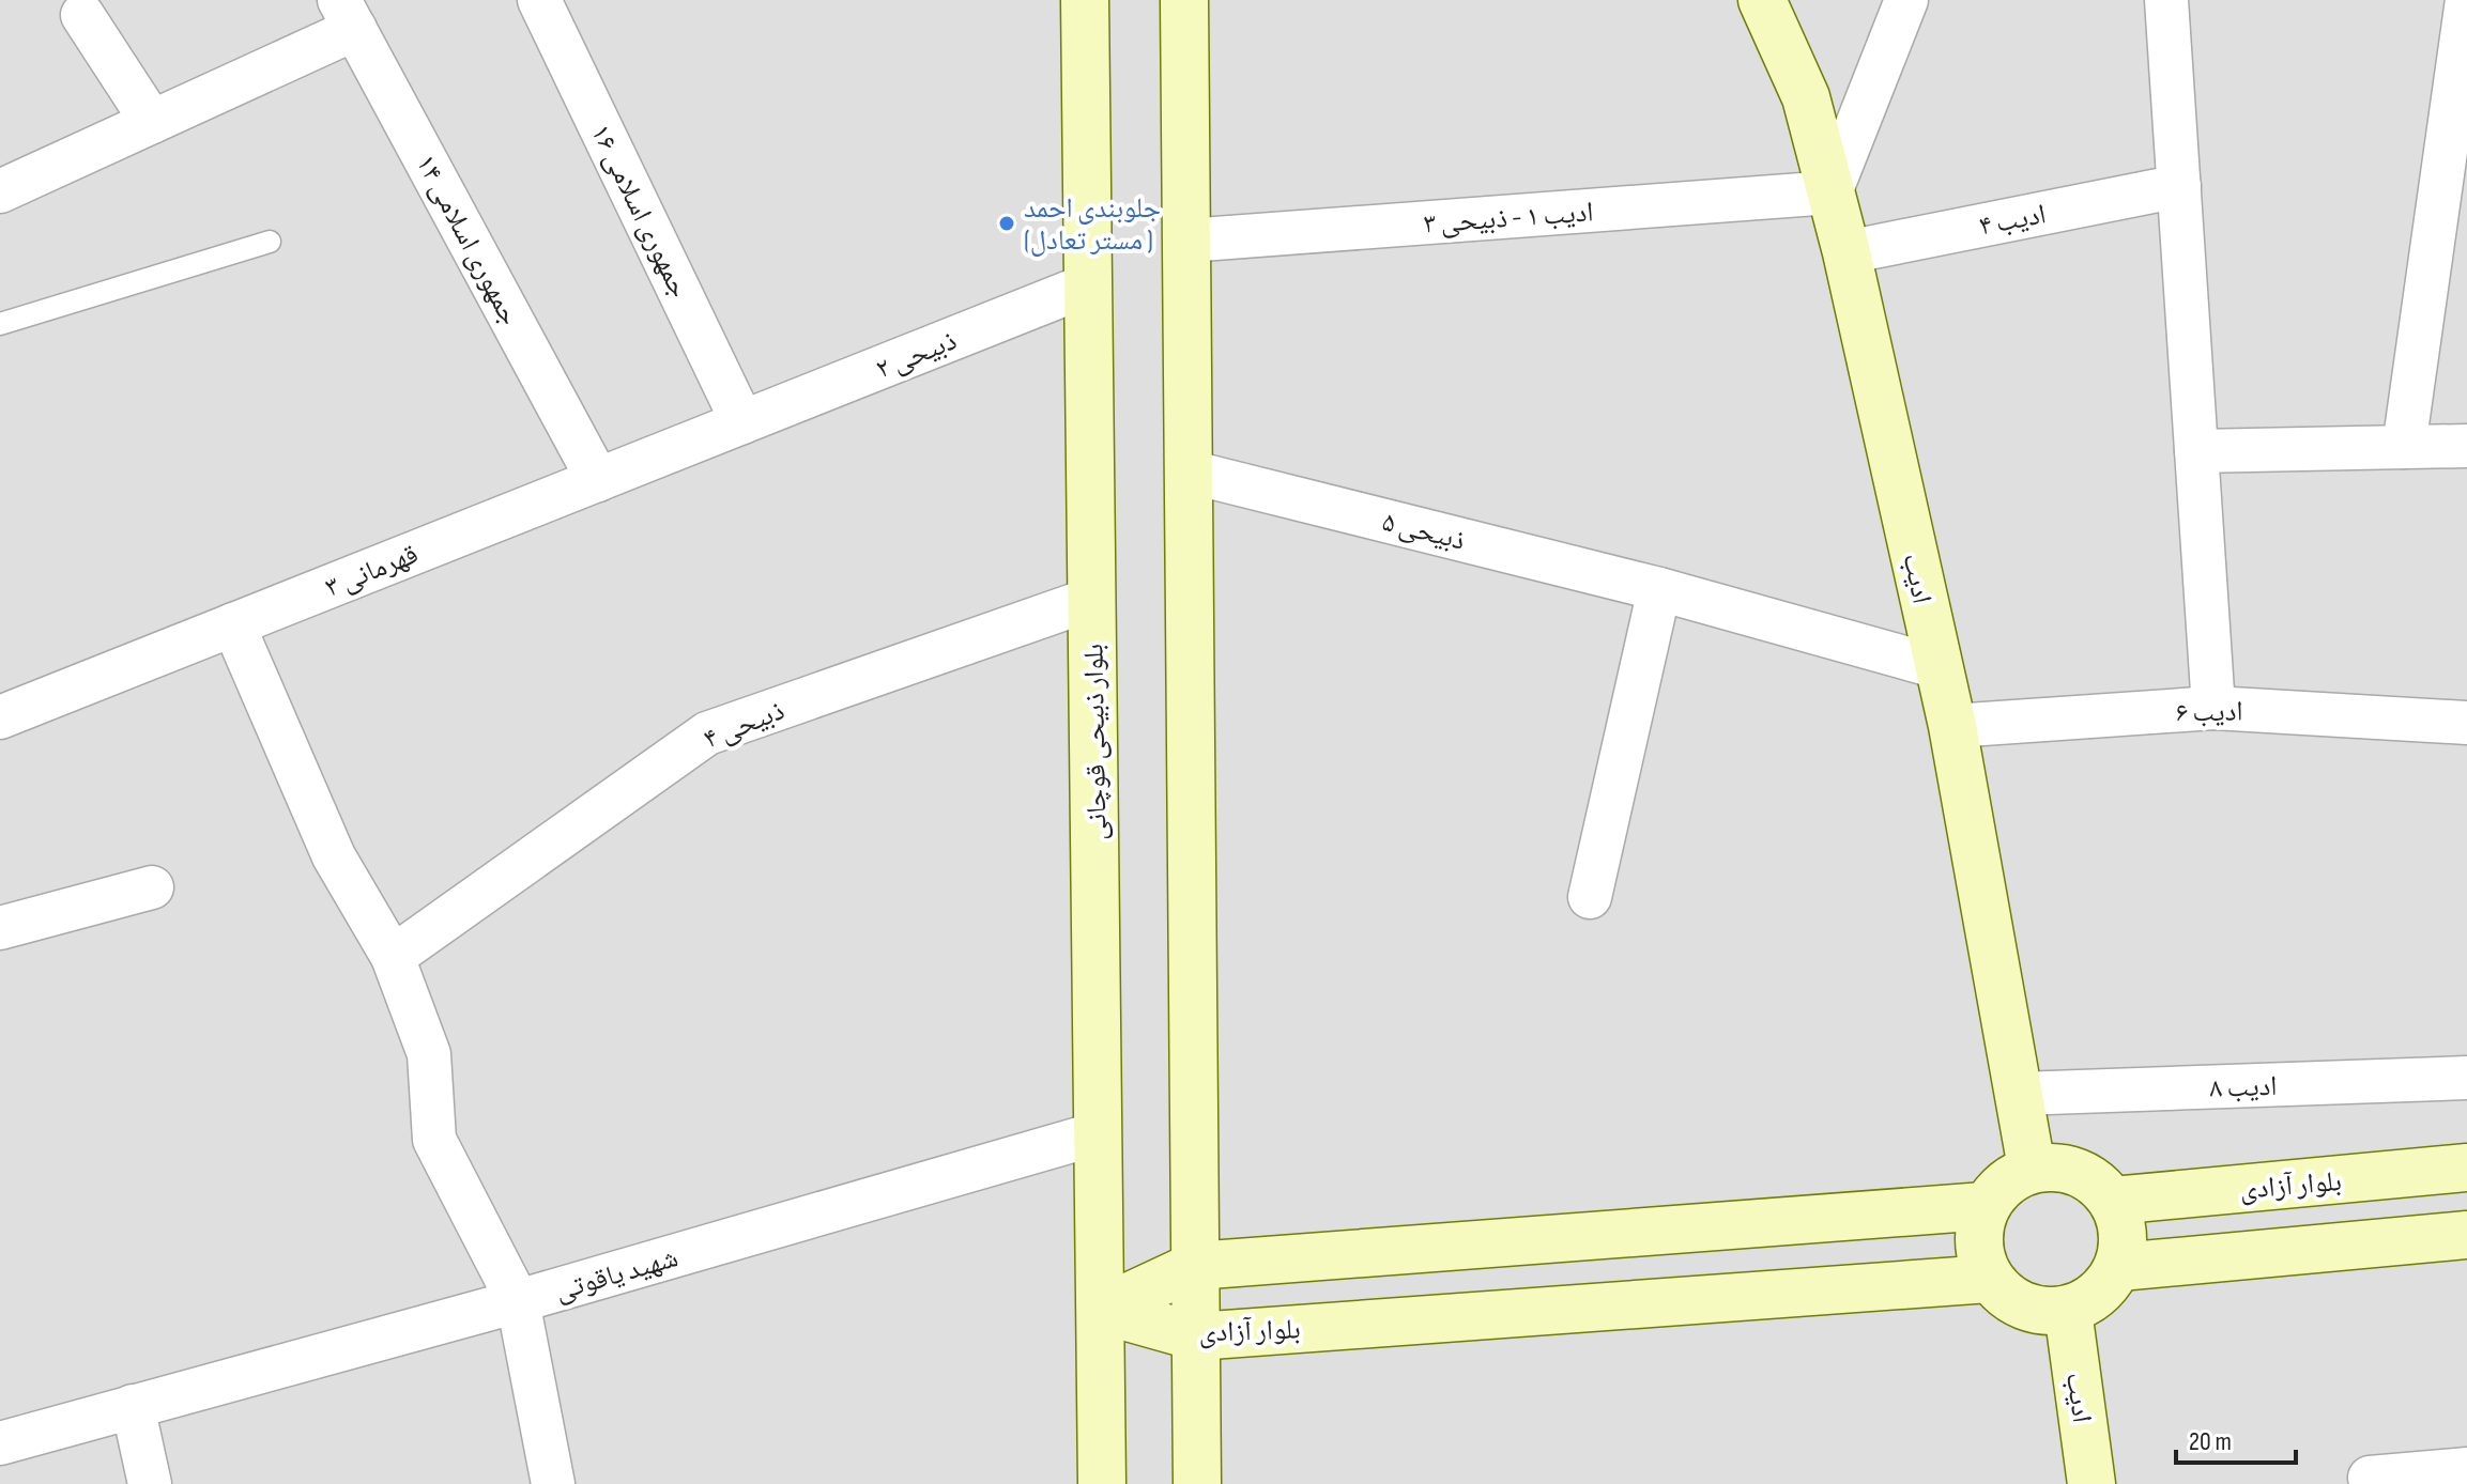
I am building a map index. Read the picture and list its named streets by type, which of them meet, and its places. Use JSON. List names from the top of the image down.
{
  "streets": {
    "street": [
      "جمهوری اسلامی ۱۶",
      "ادیب ۱ - ذبیحی ۳",
      "ادیب ۴",
      "جمهوری اسلامی ۱۴",
      "ذبیحی ۲",
      "ذبیحی ۵",
      "قهرمانی ۳",
      "ادیب",
      "ادیب ۶",
      "ذبیحی ۴",
      "بلوار ذبیحی قوچانی",
      "ادیب ۸",
      "بلوار آزادی",
      "شهید یاقوتی"
    ]
  },
  "crossings": [
    ["جمهوری اسلامی ۱۶", "ذبیحی ۲"],
    ["جمهوری اسلامی ۱۶", "قهرمانی ۳"],
    ["ادیب ۱ - ذبیحی ۳", "ادیب"],
    ["ادیب ۴", "ادیب"],
    ["جمهوری اسلامی ۱۴", "قهرمانی ۳"],
    ["ذبیحی ۲", "قهرمانی ۳"],
    ["ذبیحی ۲", "بلوار ذبیحی قوچانی"],
    ["ذبیحی ۵", "ادیب"],
    ["ادیب", "ادیب ۶"],
    ["ادیب", "ادیب ۸"],
    ["ادیب", "بلوار آزادی"],
    ["ذبیحی ۴", "بلوار ذبیحی قوچانی"],
    ["بلوار ذبیحی قوچانی", "بلوار آزادی"],
    ["بلوار ذبیحی قوچانی", "شهید یاقوتی"]
  ],
  "places": ["جلوبندی احمد (مستر تعادل )"],
  "scale_bar": "20 m"
}
